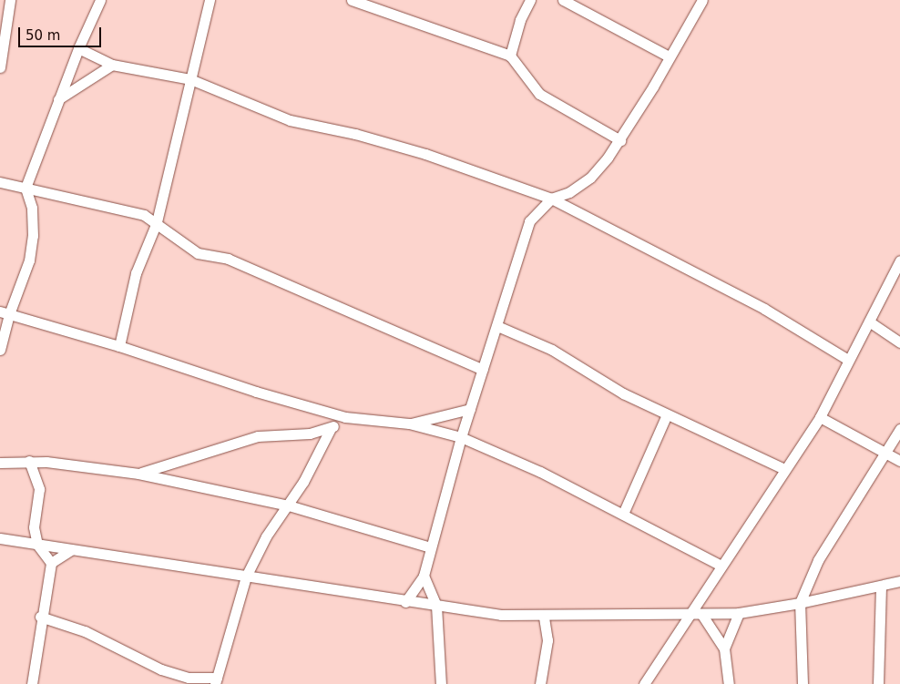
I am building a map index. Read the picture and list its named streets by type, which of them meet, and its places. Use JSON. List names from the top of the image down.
{
  "scale_bar": "50 m"
}
